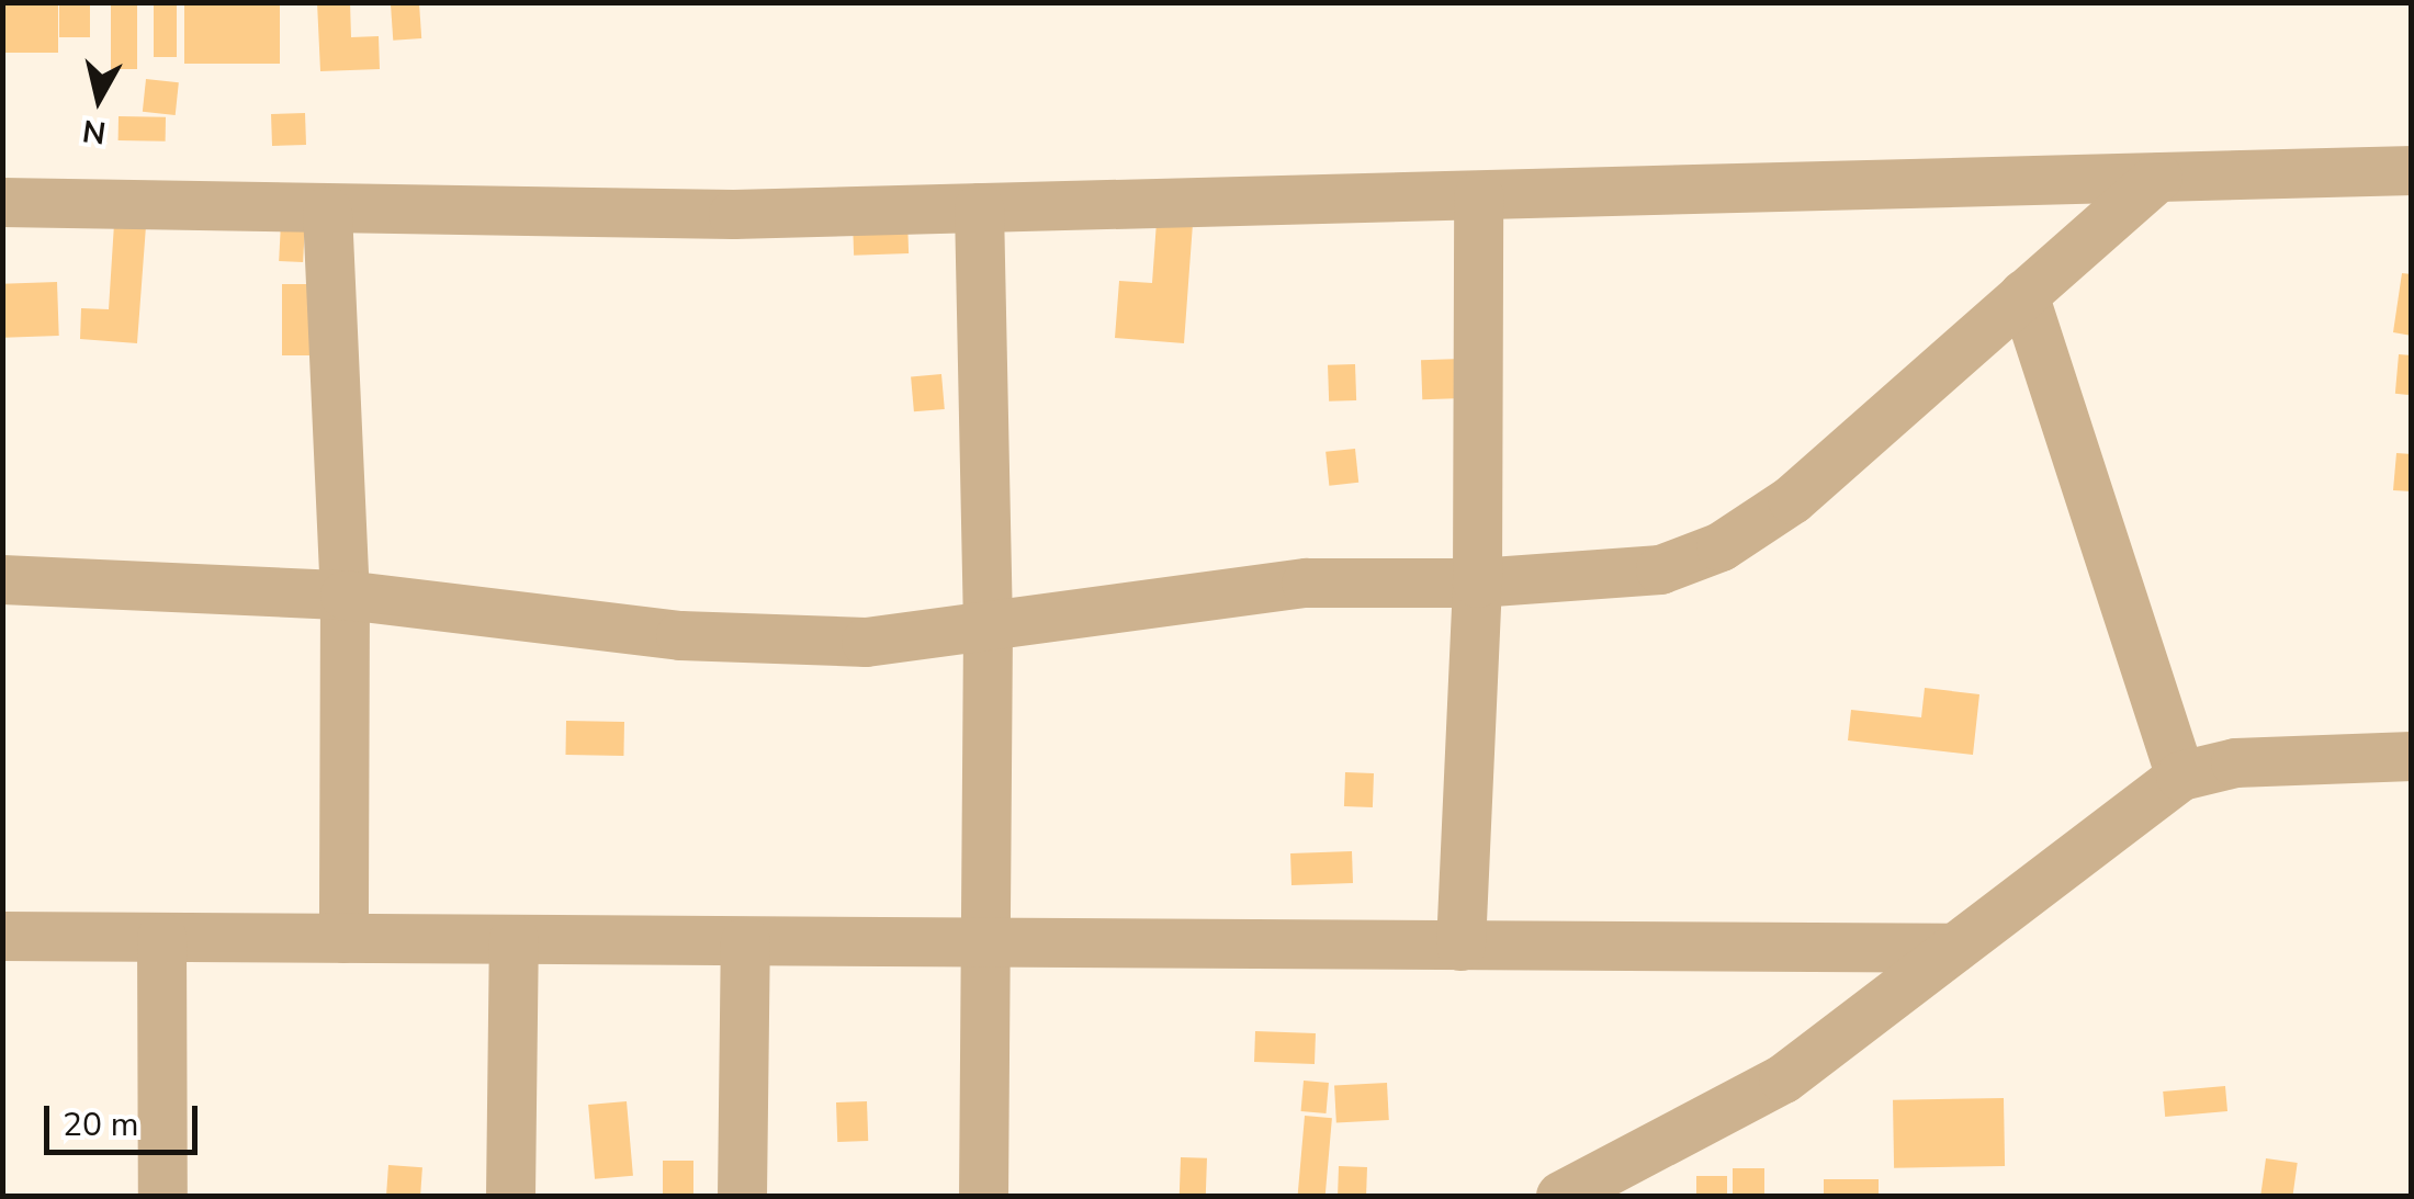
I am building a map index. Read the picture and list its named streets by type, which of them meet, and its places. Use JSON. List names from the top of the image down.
{
  "scale_bar": "20 m",
  "north": "bottom"
}
